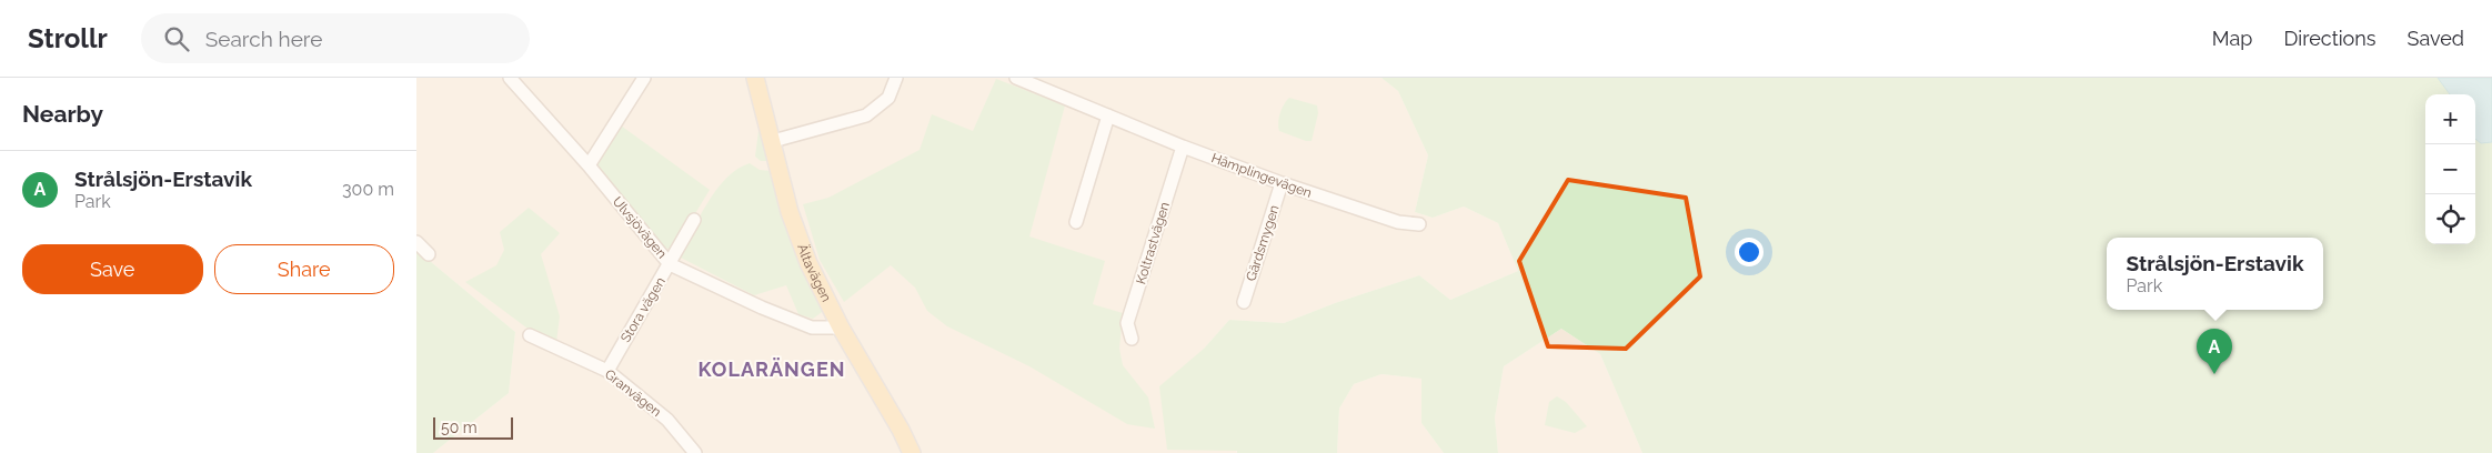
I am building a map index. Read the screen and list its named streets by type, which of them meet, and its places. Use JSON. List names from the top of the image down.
{
  "streets": {
    "main road": ["Ältavägen"],
    "street": [
      "Hämplingevägen",
      "Ulvsjövägen",
      "Koltrastvägen",
      "Gärdsmygen",
      "Stora vägen",
      "Granvägen"
    ]
  },
  "crossings": [
    ["Hämplingevägen", "Koltrastvägen"],
    ["Hämplingevägen", "Gärdsmygen"],
    ["Ulvsjövägen", "Ältavägen"],
    ["Ulvsjövägen", "Stora vägen"],
    ["Stora vägen", "Granvägen"]
  ],
  "districts": ["KOLARÄNGEN"],
  "scale_bar": "50 m",
  "page": {
    "header": "Strollr",
    "search": "Search here",
    "nav": ["Map", "Directions", "Saved"],
    "heading": "Nearby",
    "map_buttons": ["+", "−"],
    "list": [
      {
        "mark": "A",
        "name": "Strålsjön-Erstavik",
        "note": "Park",
        "value": "300 m"
      }
    ],
    "buttons": ["Save", "Share"],
    "popup": ["Strålsjön-Erstavik", "Park"],
    "pins": "A",
    "scale": "50 m"
  }
}
